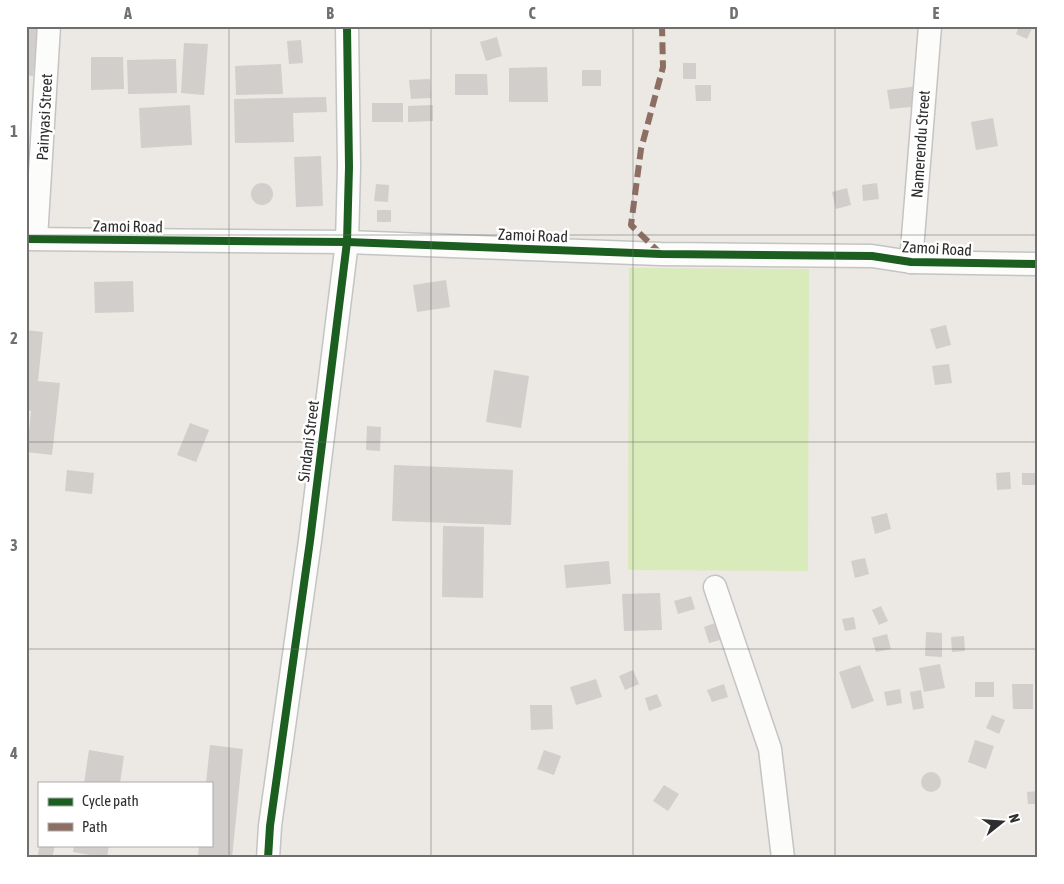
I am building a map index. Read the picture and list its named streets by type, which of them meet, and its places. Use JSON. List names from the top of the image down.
{
  "streets": {
    "street": [
      "Painyasi Street",
      "Namerendu Street",
      "Zamoi Road",
      "Sindani Street"
    ]
  },
  "crossings": [
    ["Painyasi Street", "Zamoi Road"],
    ["Namerendu Street", "Zamoi Road"],
    ["Zamoi Road", "Sindani Street"]
  ],
  "legend": ["Cycle path", "Path"],
  "north": "right",
  "grid": {
    "columns": [
      "A",
      "B",
      "C",
      "D",
      "E"
    ],
    "rows": [
      "1",
      "2",
      "3",
      "4"
    ]
  }
}
